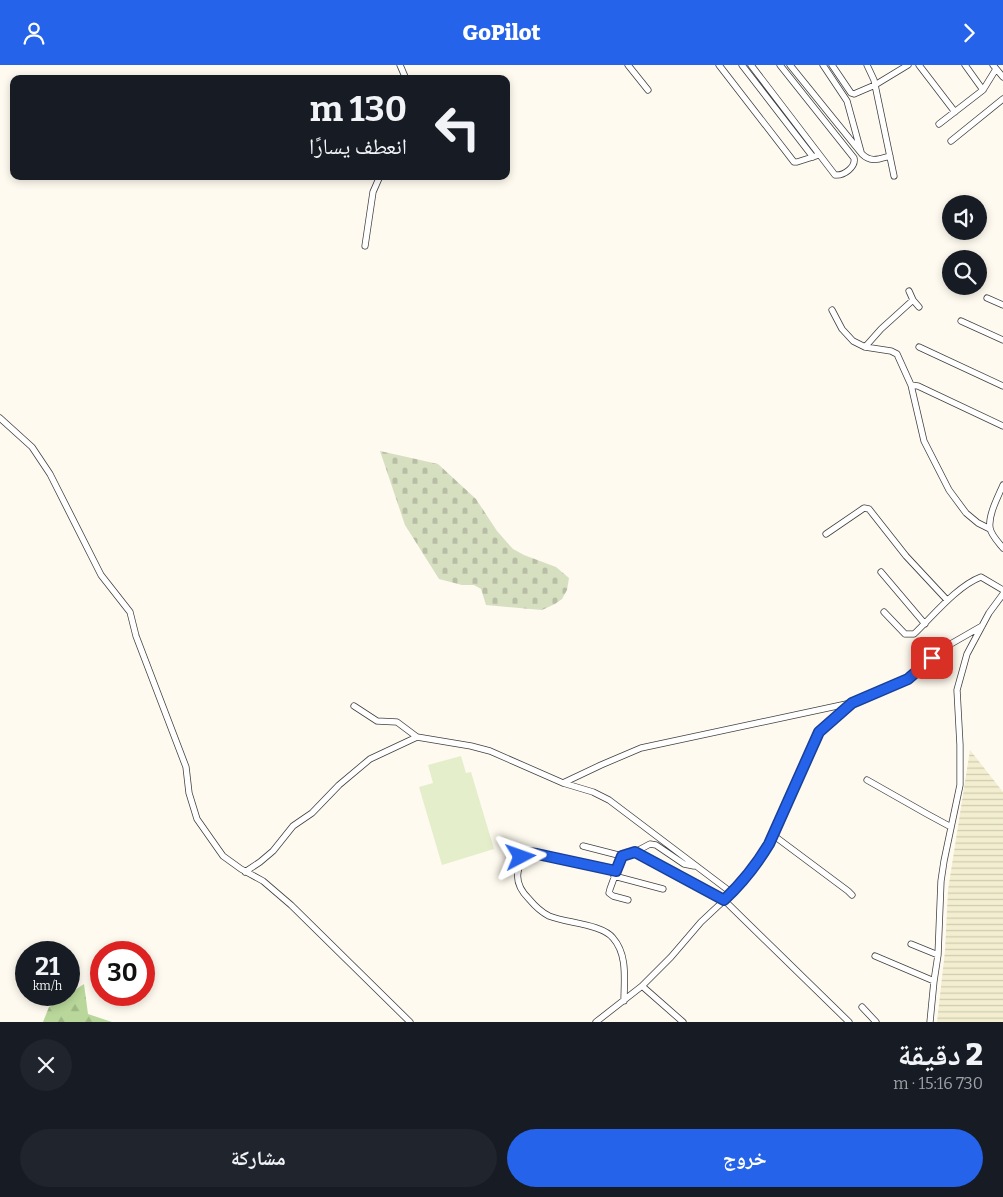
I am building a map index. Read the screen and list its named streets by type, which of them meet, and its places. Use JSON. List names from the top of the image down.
{
  "page": {
    "header": "GoPilot",
    "turn": ["130 m", "انعطف يسارًا"],
    "speed": "21 km/h",
    "limit": "30",
    "heading": ["2 دقيقة", "730 m · 15:16"],
    "buttons": ["خروج", "مشاركة"]
  }
}
